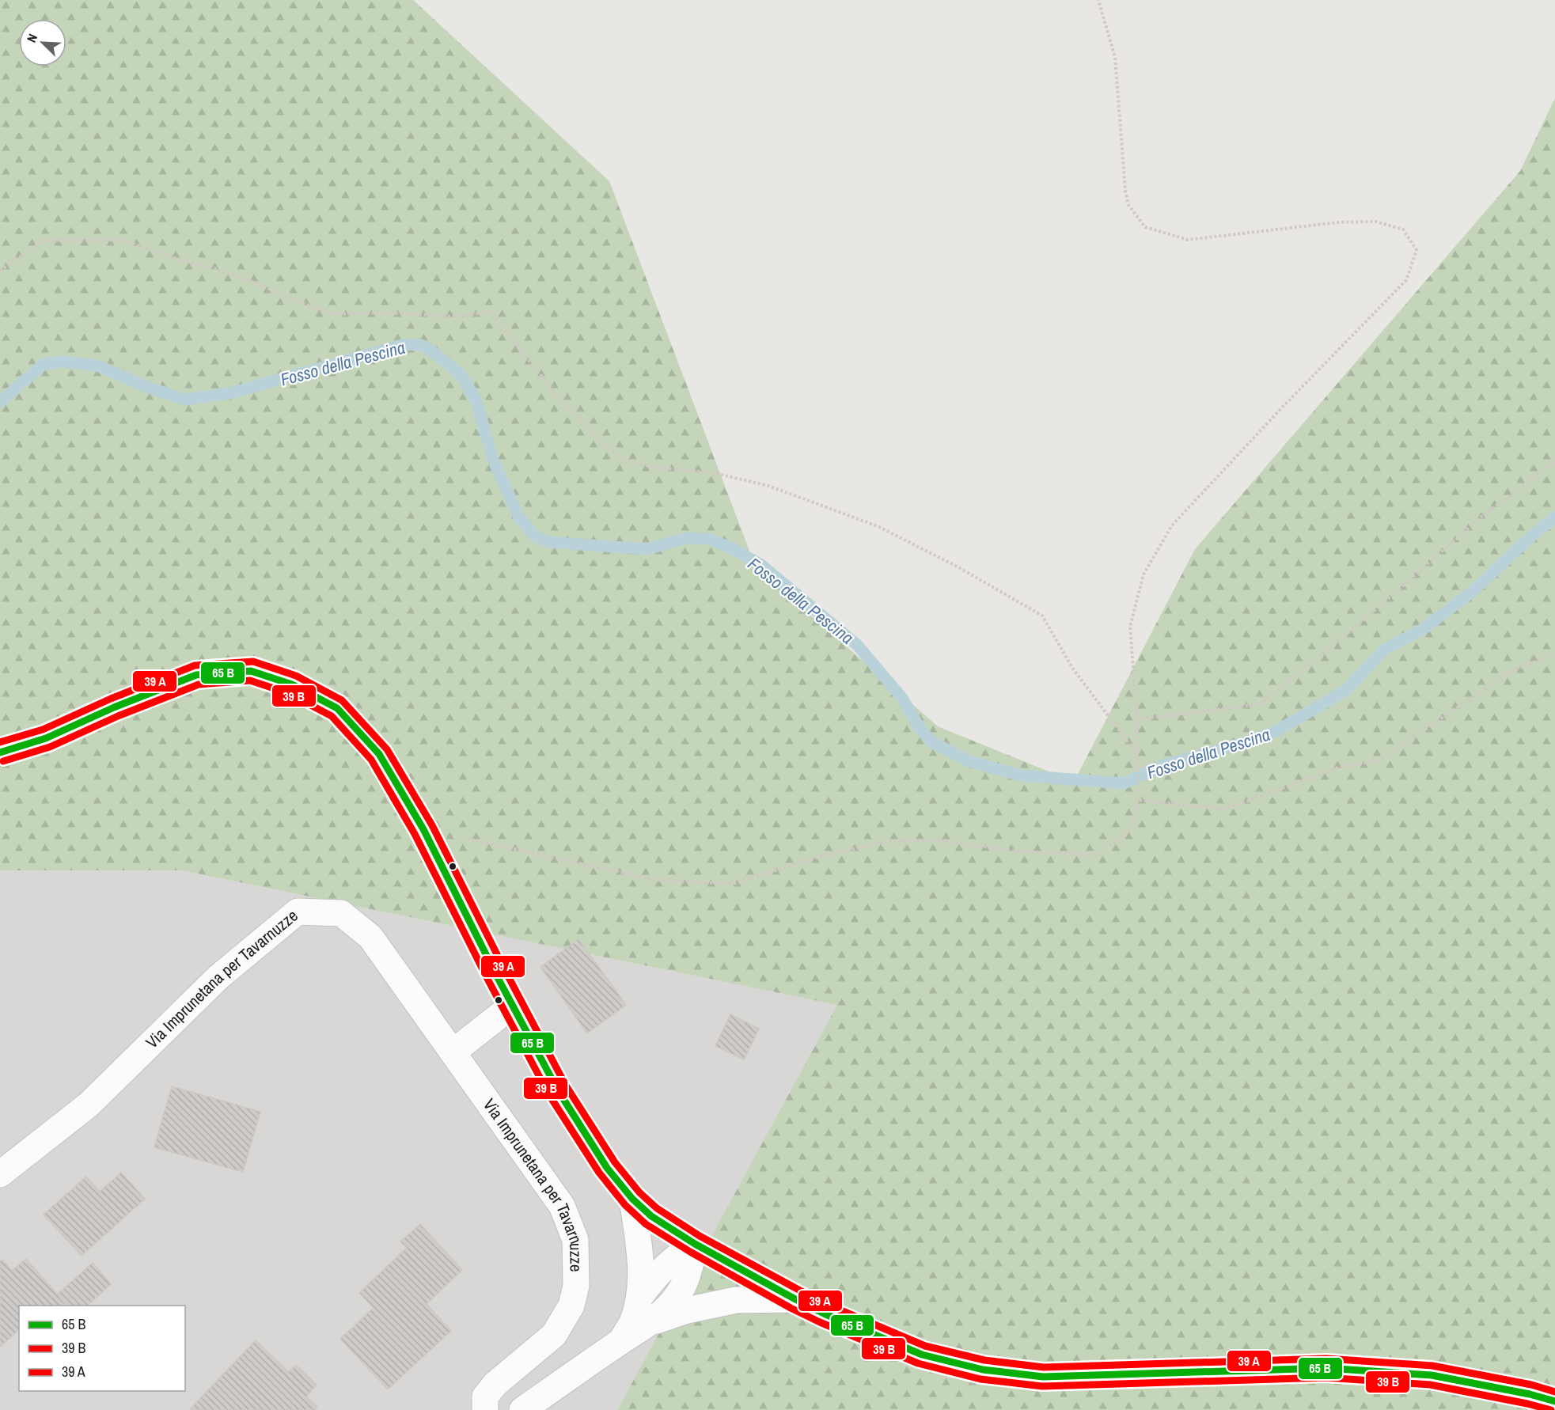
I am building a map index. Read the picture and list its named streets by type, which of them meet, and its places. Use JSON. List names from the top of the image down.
{
  "streets": {
    "street": ["Via Imprunetana per Tavarnuzze"]
  },
  "water": ["Fosso della Pescina"],
  "legend": ["65 B", "39 B", "39 A"],
  "north": "top left"
}
